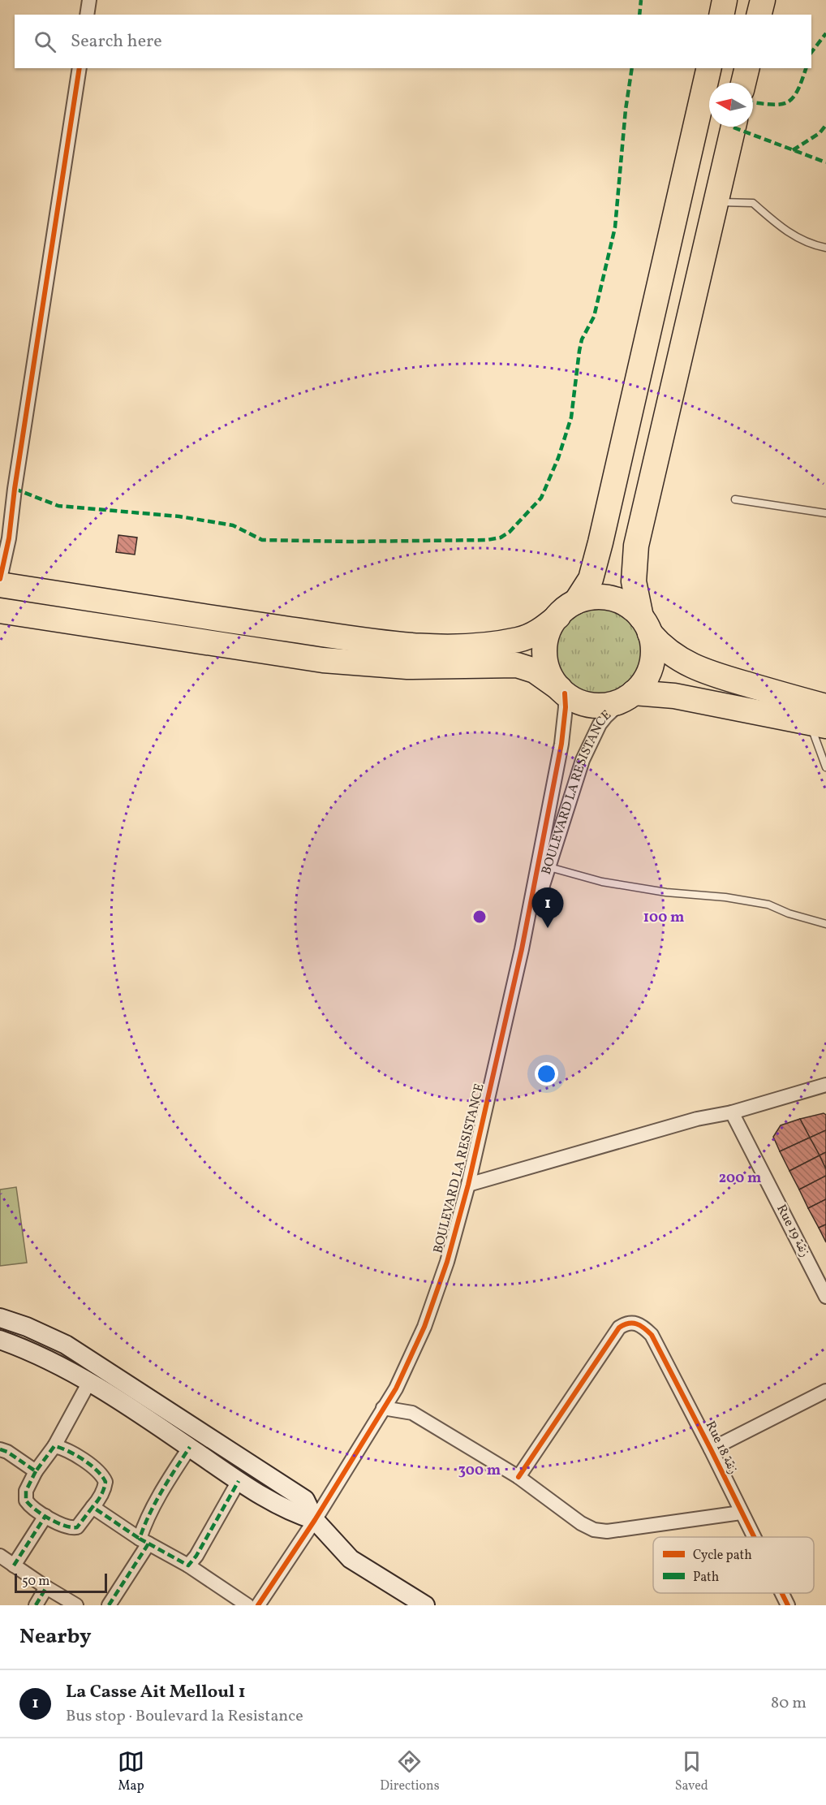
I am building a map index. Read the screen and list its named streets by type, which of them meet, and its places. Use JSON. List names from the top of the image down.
{
  "streets": {
    "street": ["BOULEVARD LA RESISTANCE", "Rue 19 زنقة", "Rue 18 زنقة"]
  },
  "legend": ["Cycle path", "Path"],
  "scale_bar": "50 m",
  "north": "left",
  "page": {
    "search": "Search here",
    "pins": "1",
    "scale": "50 m",
    "heading": "Nearby",
    "list": [
      {
        "mark": "1",
        "name": "La Casse Ait Melloul 1",
        "note": "Bus stop · Boulevard la Resistance",
        "value": "80 m"
      }
    ],
    "nav": ["Map", "Directions", "Saved"]
  },
  "rings": ["100 m", "200 m", "300 m"]
}
